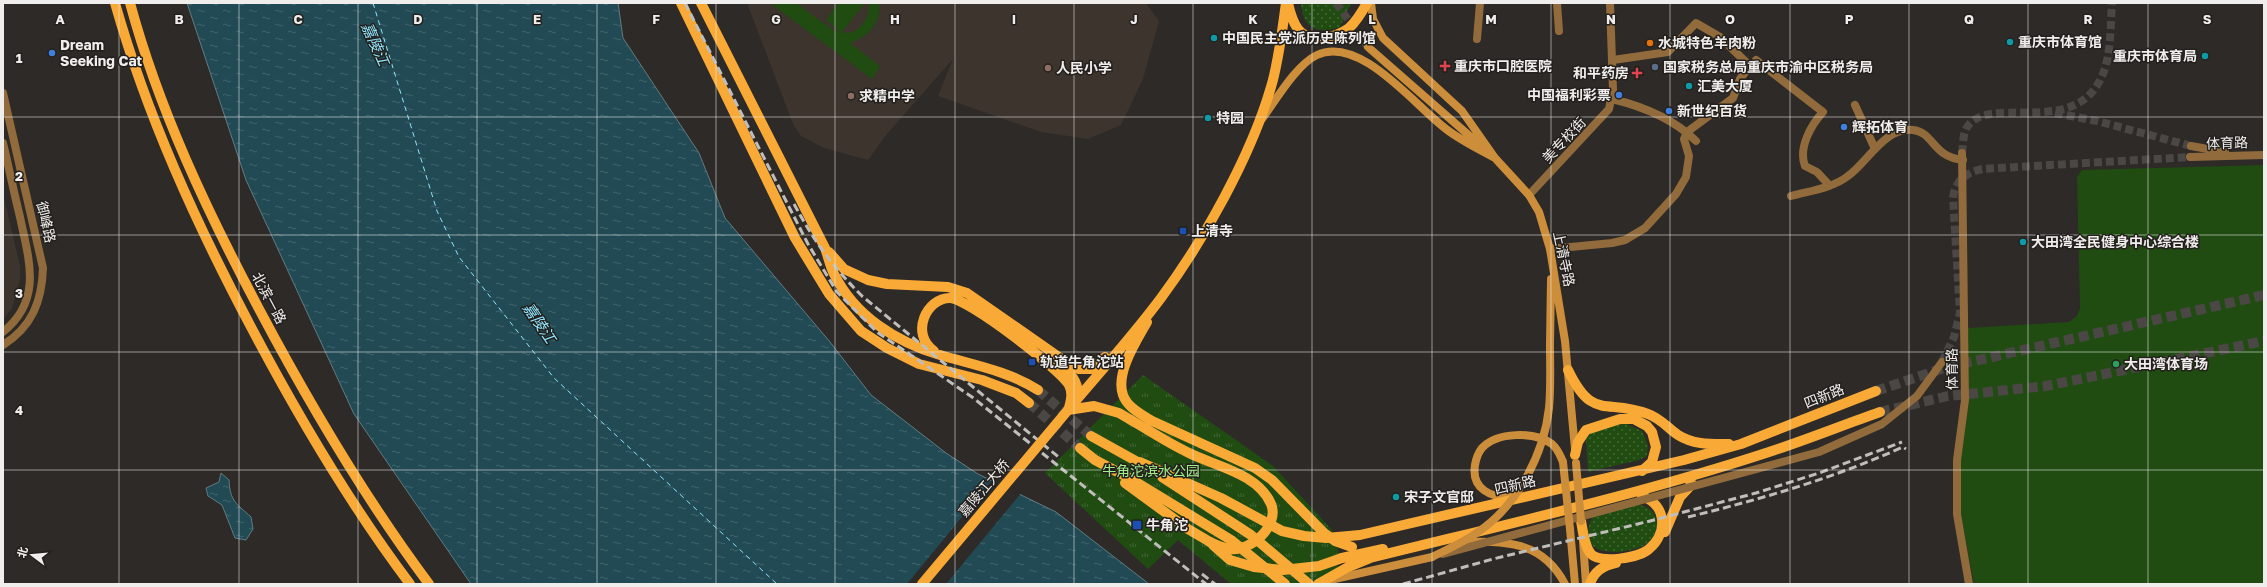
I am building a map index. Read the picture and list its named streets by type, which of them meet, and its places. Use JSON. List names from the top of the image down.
{
  "streets": {
    "main road": [
      "上清寺路",
      "北滨一路",
      "四新路",
      "嘉陵江大桥"
    ],
    "street": ["美专校街", "体育路", "御峰路"]
  },
  "crossings": [
    ["美专校街", "上清寺路"]
  ],
  "water": ["嘉陵江"],
  "parks": ["牛角沱滨水公园"],
  "places": {
    "other": [
      "中国民主党派历史陈列馆",
      "重庆市体育馆",
      "水城特色羊肉粉",
      "Dream Seeking Cat",
      "重庆市体育局",
      "国家税务总局重庆市渝中区税务局",
      "人民小学",
      "汇美大厦",
      "中国福利彩票",
      "求精中学",
      "新世纪百货",
      "特园",
      "辉拓体育",
      "大田湾全民健身中心综合楼",
      "大田湾体育场",
      "宋子文官邸"
    ],
    "health": ["重庆市口腔医院", "和平药房"],
    "transit": ["上清寺", "轨道牛角沱站", "牛角沱"]
  },
  "north": "left",
  "grid": {
    "columns": [
      "A",
      "B",
      "C",
      "D",
      "E",
      "F",
      "G",
      "H",
      "I",
      "J",
      "K",
      "L",
      "M",
      "N",
      "O",
      "P",
      "Q",
      "R",
      "S"
    ],
    "rows": [
      "1",
      "2",
      "3",
      "4"
    ]
  }
}
